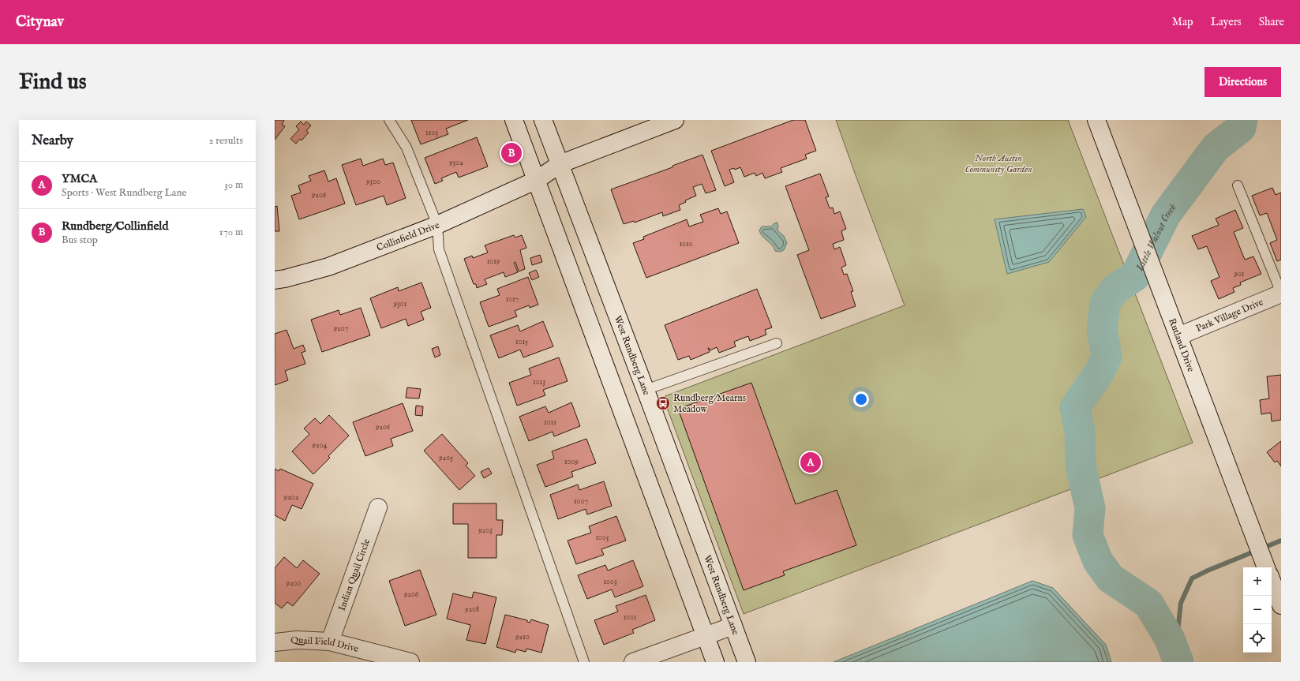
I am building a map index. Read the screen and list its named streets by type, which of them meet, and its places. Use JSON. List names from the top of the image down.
{
  "streets": {
    "street": [
      "Collinfield Drive",
      "Park Village Drive",
      "Rutland Drive",
      "West Rundberg Lane",
      "Indian Quail Circle",
      "Quail Field Drive"
    ]
  },
  "crossings": [
    ["Collinfield Drive", "West Rundberg Lane"],
    ["Park Village Drive", "Rutland Drive"],
    ["Indian Quail Circle", "Quail Field Drive"]
  ],
  "water": ["Little Walnut Creek"],
  "parks": ["North Austin Community Garden"],
  "places": {
    "bus stop": ["Rundberg/Mearns Meadow"]
  },
  "house_numbers": [
    "1103",
    "9302",
    "9300",
    "9206",
    "1010",
    "1019",
    "901",
    "1017",
    "9301",
    "9207",
    "1015",
    "1013",
    "1011",
    "9206",
    "9204",
    "9205",
    "1009",
    "9202",
    "1007",
    "9203",
    "1005",
    "1003",
    "9200",
    "9206",
    "9208",
    "1001",
    "9210"
  ],
  "page": {
    "header": "Citynav",
    "nav": ["Map", "Layers", "Share"],
    "buttons": "Directions",
    "title": "Find us",
    "heading": ["Nearby", "2 results"],
    "pins": ["B", "A"],
    "list": [
      {
        "mark": "A",
        "name": "YMCA",
        "note": "Sports · West Rundberg Lane",
        "value": "30 m"
      },
      {
        "mark": "B",
        "name": "Rundberg/Collinfield",
        "note": "Bus stop",
        "value": "170 m"
      }
    ],
    "map_buttons": ["+", "−"]
  }
}
